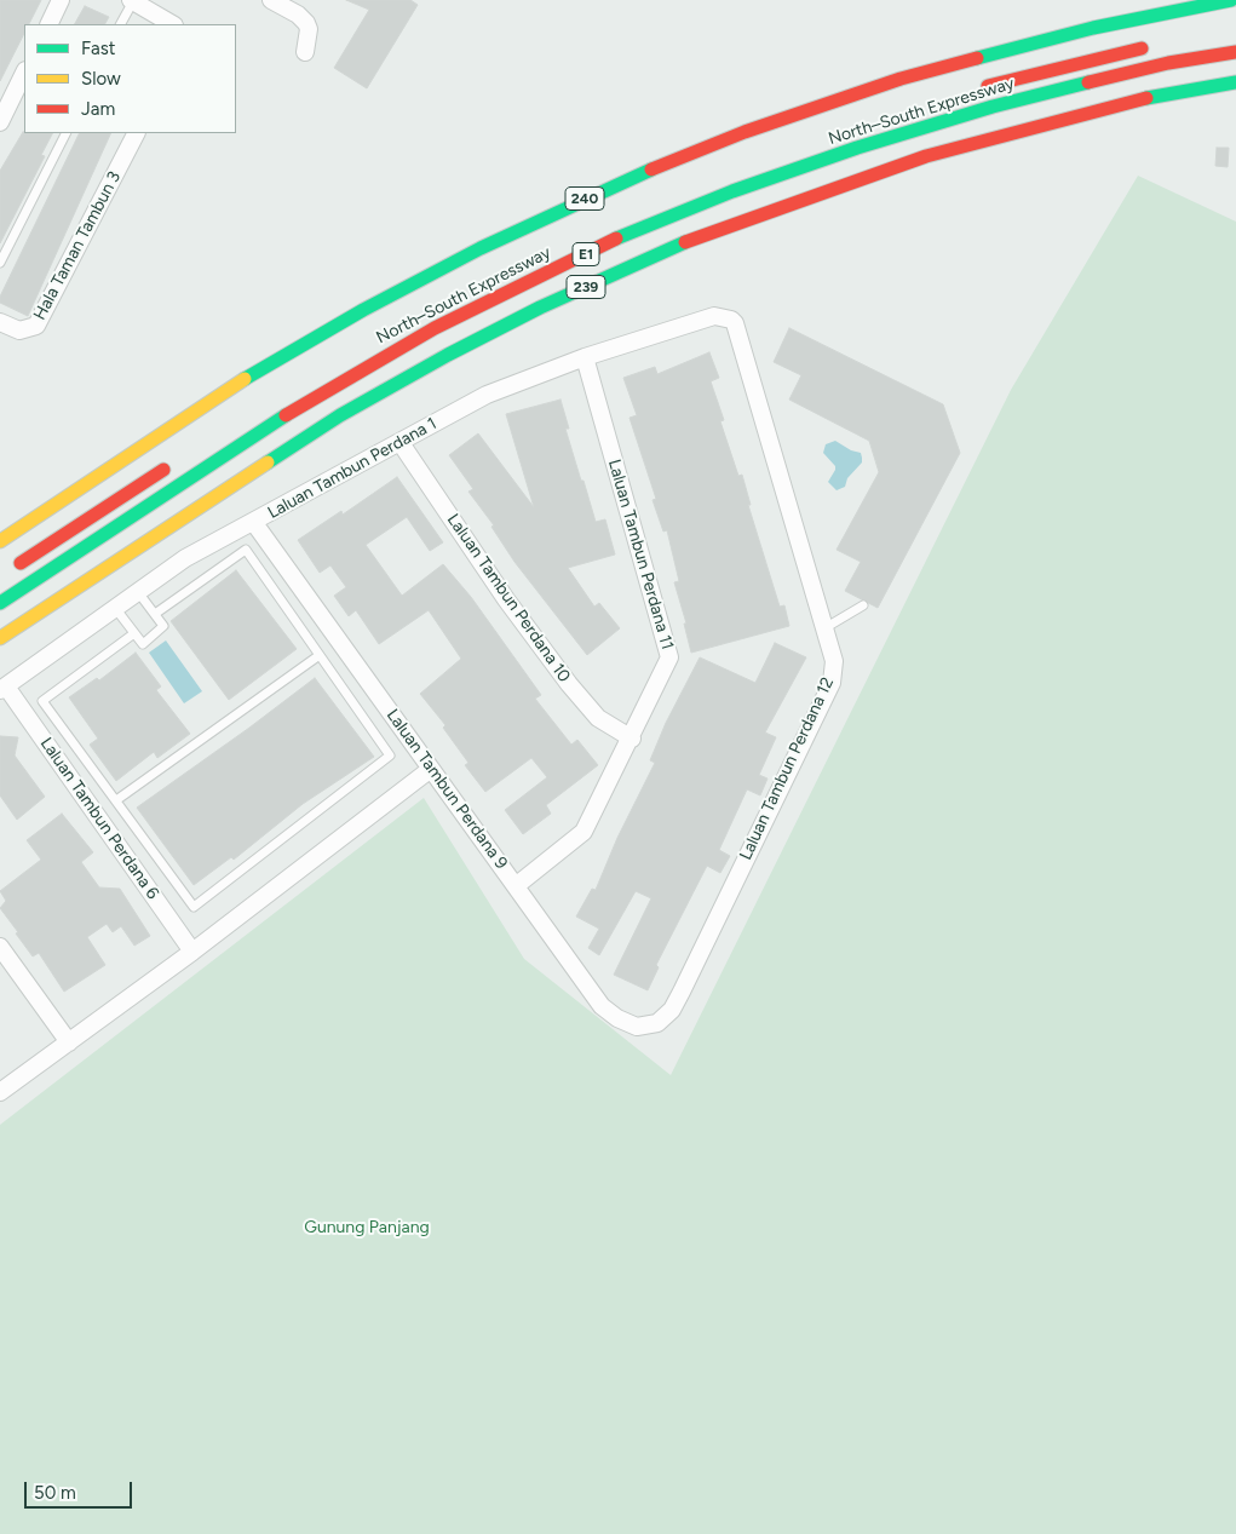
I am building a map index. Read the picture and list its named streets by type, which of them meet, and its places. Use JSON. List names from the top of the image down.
{
  "streets": {
    "main road": [
      "North–South Expressway",
      "240",
      "E1",
      "239"
    ],
    "street": [
      "Hala Taman Tambun 3",
      "Laluan Tambun Perdana 1",
      "Laluan Tambun Perdana 11",
      "Laluan Tambun Perdana 10",
      "Laluan Tambun Perdana 12",
      "Laluan Tambun Perdana 9",
      "Laluan Tambun Perdana 6"
    ]
  },
  "crossings": [
    ["Laluan Tambun Perdana 1", "Laluan Tambun Perdana 11"],
    ["Laluan Tambun Perdana 1", "Laluan Tambun Perdana 10"],
    ["Laluan Tambun Perdana 1", "Laluan Tambun Perdana 12"],
    ["Laluan Tambun Perdana 1", "Laluan Tambun Perdana 9"],
    ["Laluan Tambun Perdana 1", "Laluan Tambun Perdana 6"],
    ["Laluan Tambun Perdana 11", "Laluan Tambun Perdana 10"],
    ["Laluan Tambun Perdana 11", "Laluan Tambun Perdana 9"],
    ["Laluan Tambun Perdana 12", "Laluan Tambun Perdana 9"]
  ],
  "parks": ["Gunung Panjang"],
  "legend": ["Fast", "Slow", "Jam"],
  "scale_bar": "50 m"
}
